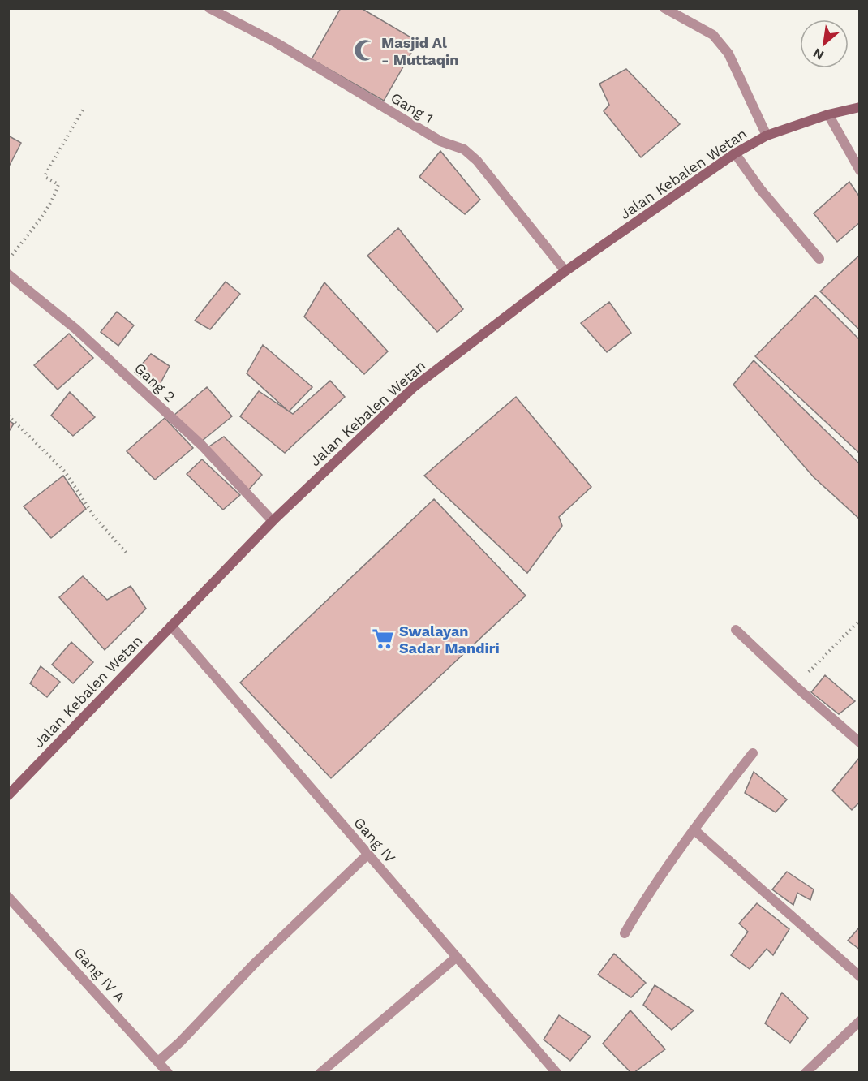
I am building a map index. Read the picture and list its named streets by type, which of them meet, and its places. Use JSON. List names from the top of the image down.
{
  "streets": {
    "main road": ["Jalan Kebalen Wetan"],
    "street": [
      "Gang 1",
      "Gang 2",
      "Gang IV",
      "Gang IV A"
    ]
  },
  "crossings": [
    ["Gang 1", "Jalan Kebalen Wetan"],
    ["Jalan Kebalen Wetan", "Gang 2"],
    ["Jalan Kebalen Wetan", "Gang IV"]
  ],
  "places": {
    "mosque": ["Masjid Al - Muttaqin"],
    "supermarket": ["Swalayan Sadar Mandiri"]
  },
  "north": "bottom left"
}
